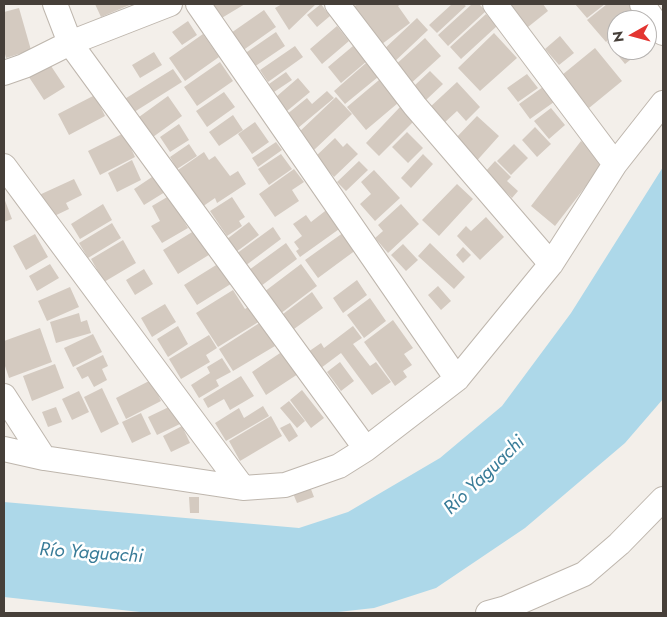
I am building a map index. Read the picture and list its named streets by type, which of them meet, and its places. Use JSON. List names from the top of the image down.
{
  "water": ["Río Yaguachi"],
  "north": "left"
}
